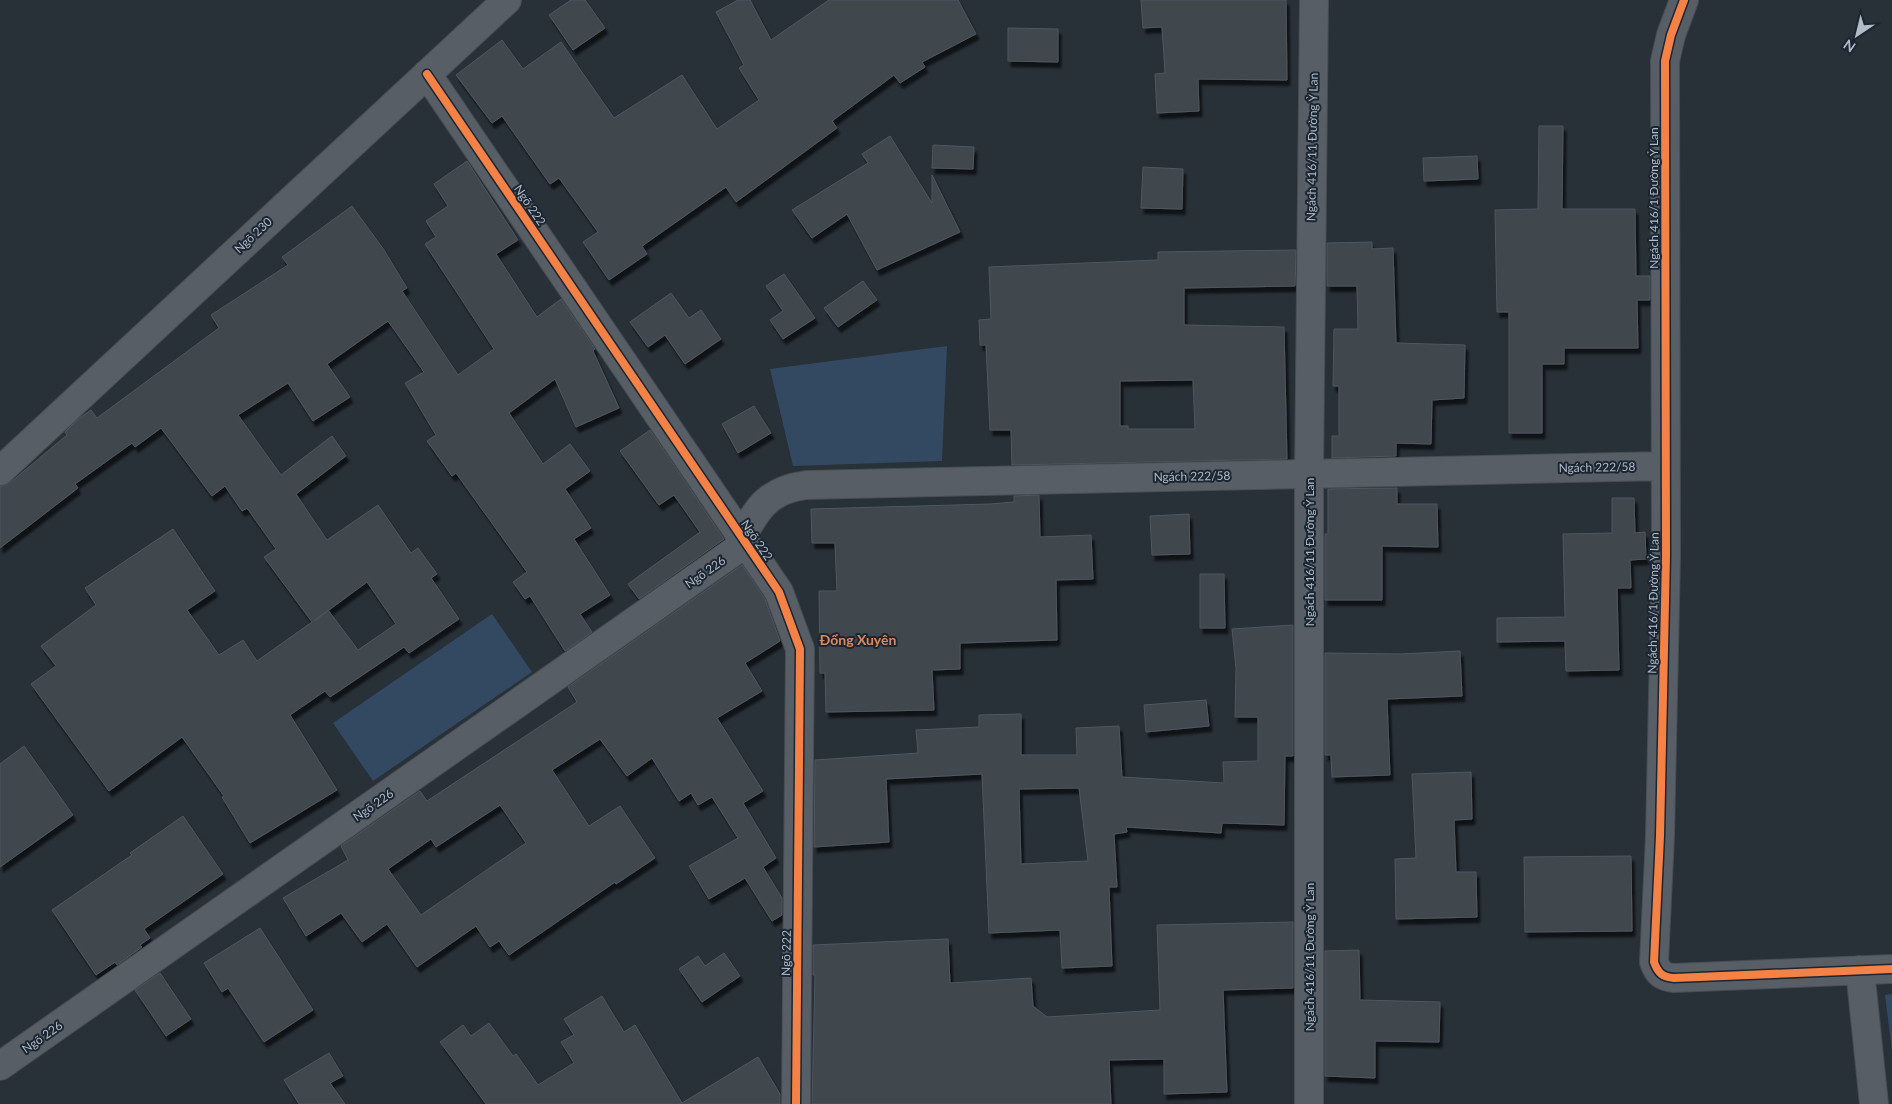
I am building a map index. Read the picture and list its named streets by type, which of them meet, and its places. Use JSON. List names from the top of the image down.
{
  "streets": {
    "street": [
      "Ngách 416/11 Đường Ỷ Lan",
      "Ngách 416/1 Đường Ỷ Lan",
      "Ngõ 222",
      "Ngõ 230",
      "Ngách 222/58",
      "Ngõ 226"
    ]
  },
  "crossings": [
    ["Ngách 416/11 Đường Ỷ Lan", "Ngách 222/58"],
    ["Ngách 416/1 Đường Ỷ Lan", "Ngách 222/58"],
    ["Ngõ 222", "Ngõ 230"],
    ["Ngõ 222", "Ngách 222/58"],
    ["Ngõ 222", "Ngõ 226"],
    ["Ngách 222/58", "Ngõ 226"]
  ],
  "districts": ["Đổng Xuyên"],
  "north": "bottom left"
}
